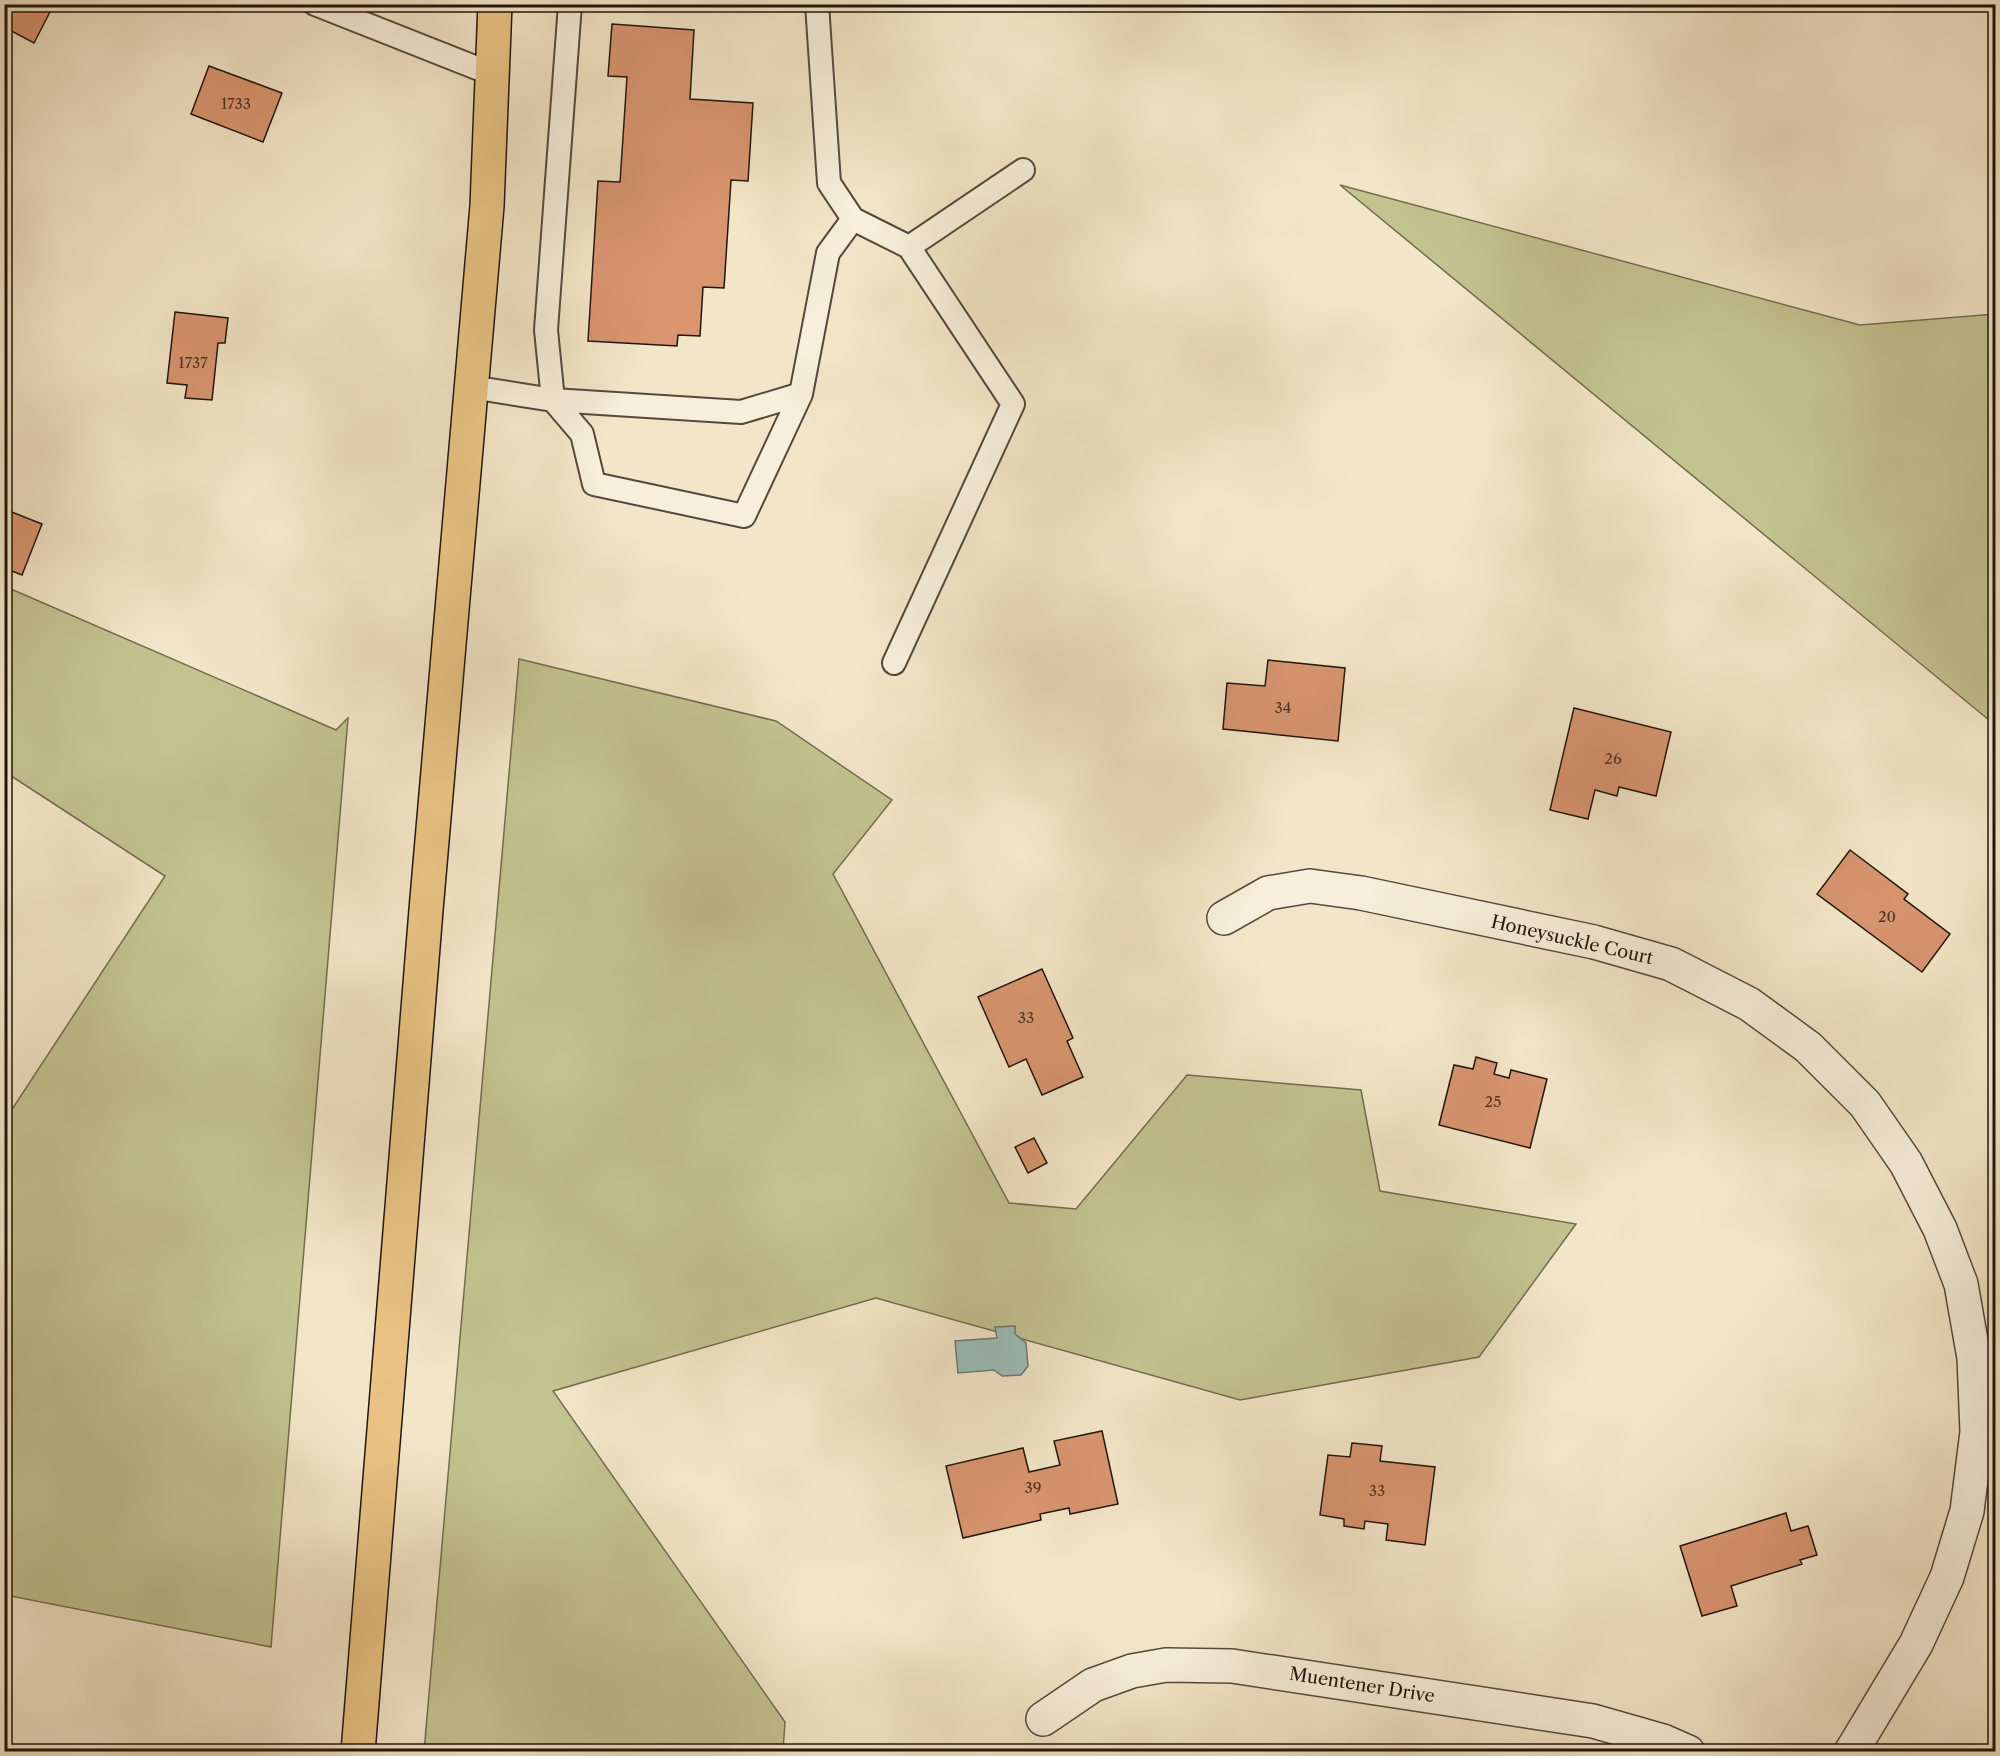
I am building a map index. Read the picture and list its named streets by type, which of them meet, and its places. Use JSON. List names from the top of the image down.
{
  "streets": {
    "street": ["Honeysuckle Court", "Muentener Drive"]
  },
  "house_numbers": [
    "1733",
    "1737",
    "34",
    "26",
    "20",
    "33",
    "25",
    "39",
    "33"
  ]
}
